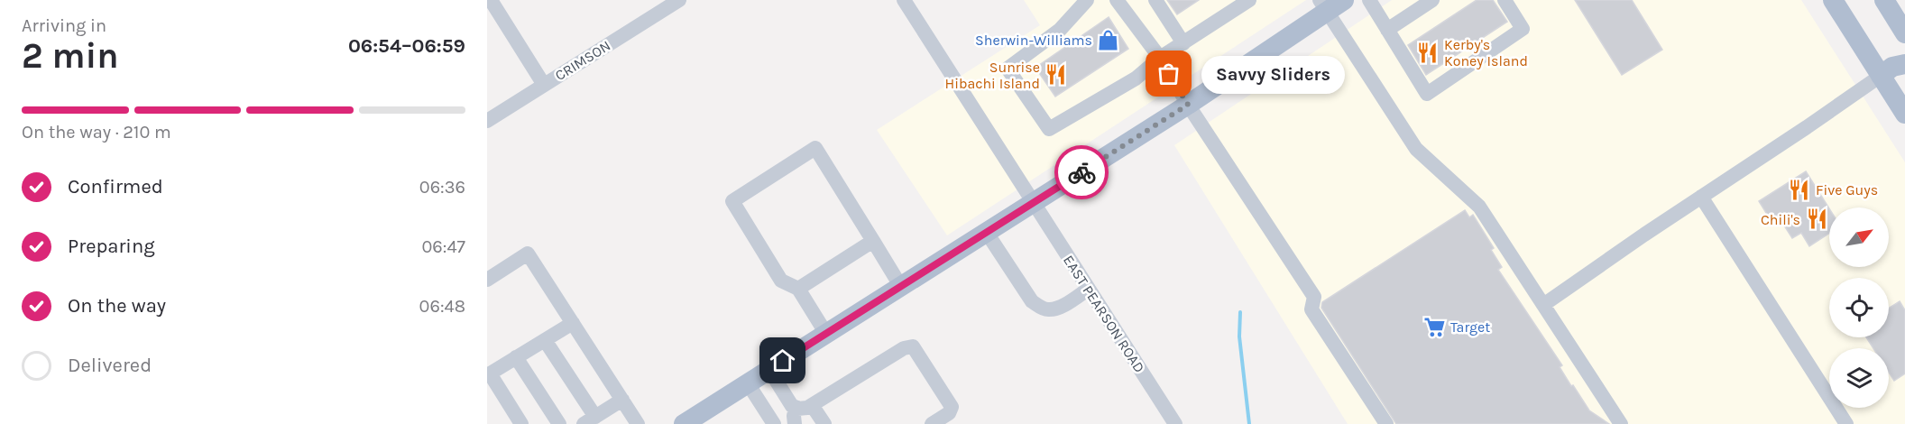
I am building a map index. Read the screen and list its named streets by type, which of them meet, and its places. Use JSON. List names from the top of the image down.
{
  "streets": {
    "street": ["CRIMSON", "EAST PEARSON ROAD"]
  },
  "places": {
    "shop": ["Sherwin-Williams"],
    "restaurant": [
      "Kerby's Koney Island",
      "Sunrise Hibachi Island",
      "Five Guys",
      "Chili's"
    ],
    "other": ["Savvy Sliders"],
    "supermarket": ["Target"]
  },
  "north": "top right",
  "page": {
    "heading": ["2 min", "Arriving in", "06:54–06:59"],
    "bubble": "Savvy Sliders",
    "bar": "On the way · 210 m",
    "list": [
      ["Confirmed", "06:36"],
      ["Preparing", "06:47"],
      ["On the way", "06:48"],
      "Delivered"
    ]
  }
}
